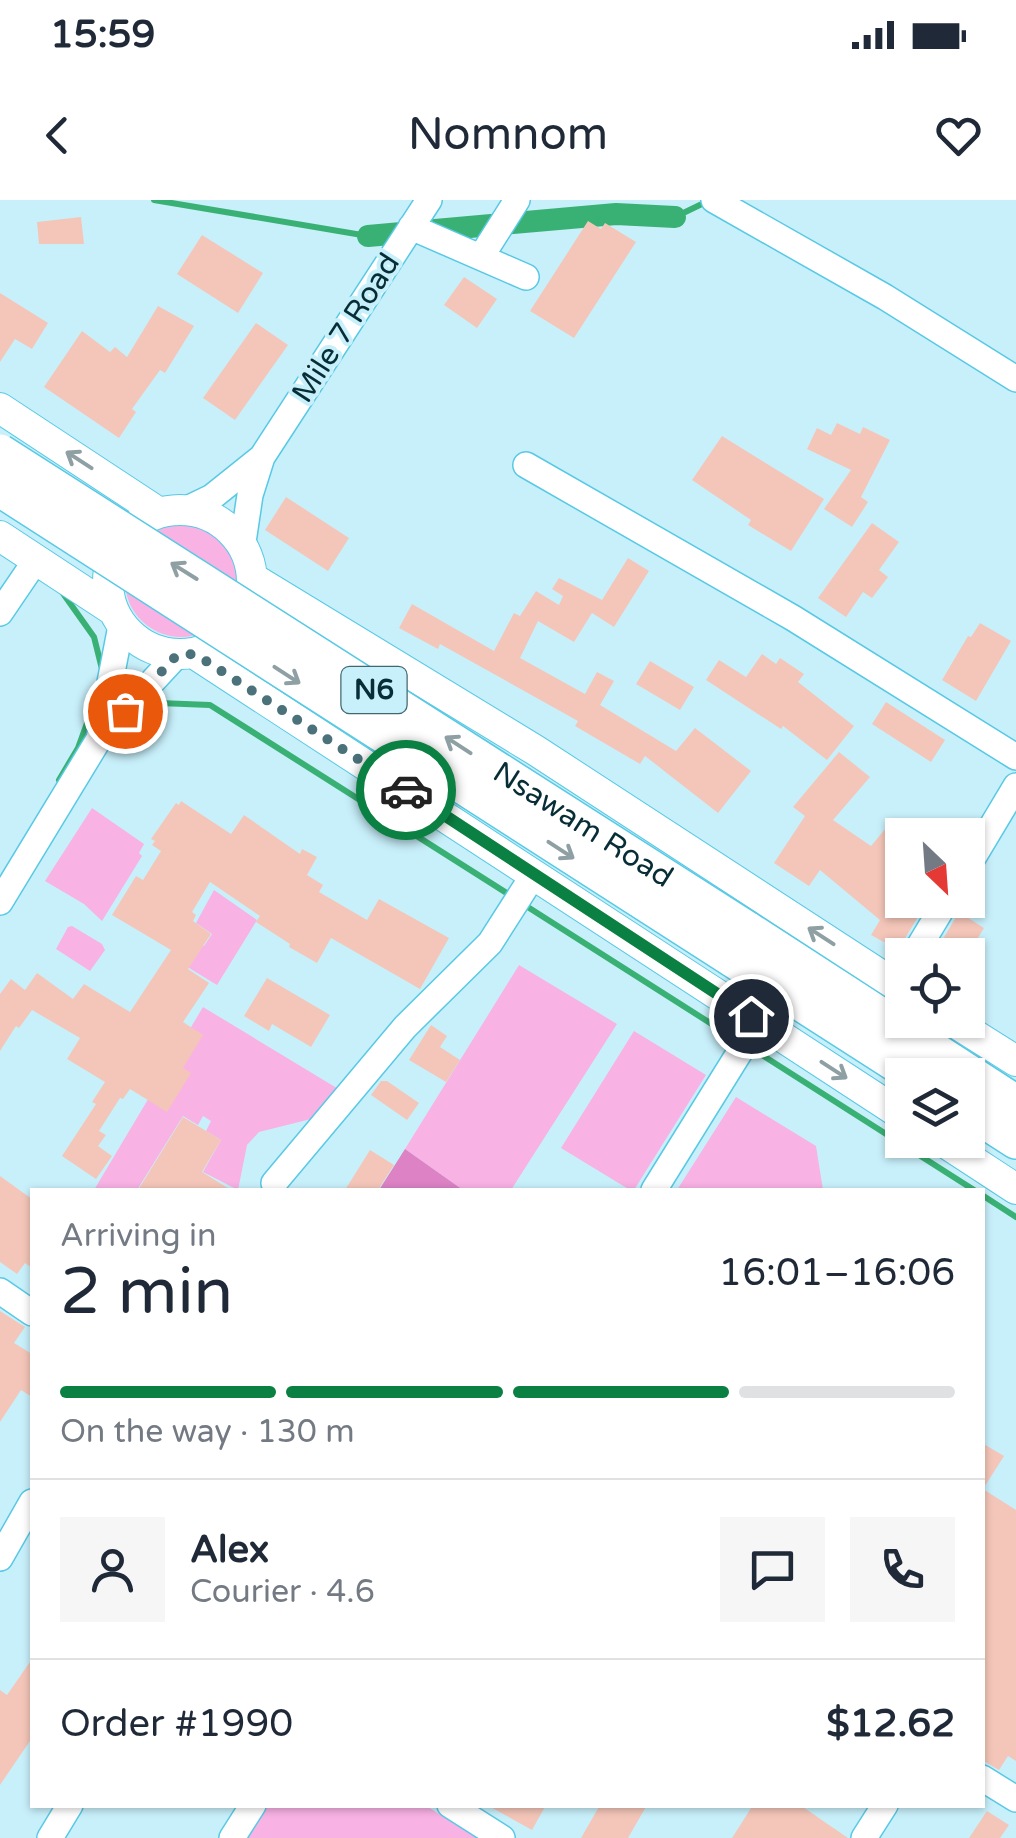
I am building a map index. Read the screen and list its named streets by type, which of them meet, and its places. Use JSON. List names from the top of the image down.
{
  "streets": {
    "highway": ["N6", "Nsawam Road"],
    "street": ["Mile 7 Road"]
  },
  "north": "bottom right",
  "page": {
    "status": "15:59",
    "header": "Nomnom",
    "heading": ["2 min", "Arriving in", "16:01–16:06"],
    "panel": [
      "Alex",
      "Courier · 4.6",
      "Order #1990",
      "$12.62"
    ],
    "bar": "On the way · 130 m"
  }
}
